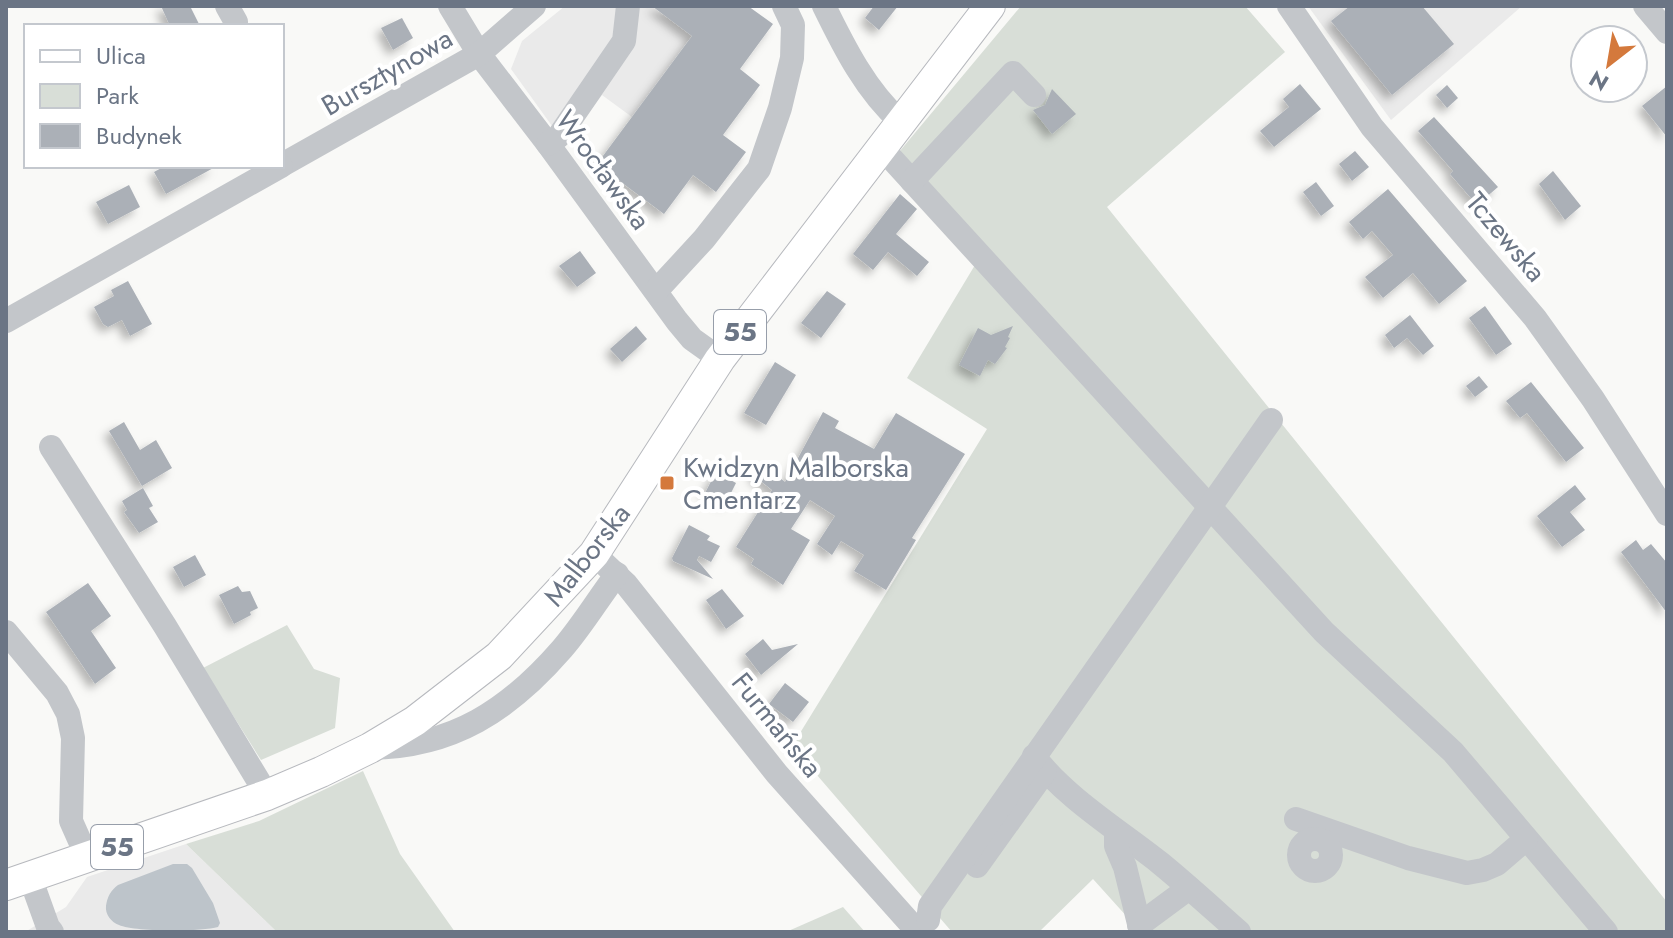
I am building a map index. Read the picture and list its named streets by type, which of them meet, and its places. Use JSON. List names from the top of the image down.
{
  "streets": {
    "main road": ["55", "Malborska"],
    "street": [
      "Bursztynowa",
      "Wrocławska",
      "Tczewska",
      "Furmańska"
    ]
  },
  "crossings": [
    ["Bursztynowa", "Wrocławska"],
    ["Wrocławska", "Malborska"],
    ["Malborska", "Furmańska"]
  ],
  "places": {
    "transit": ["Kwidzyn Malborska Cmentarz"]
  },
  "legend": ["Ulica", "Park", "Budynek"],
  "north": "bottom left"
}
